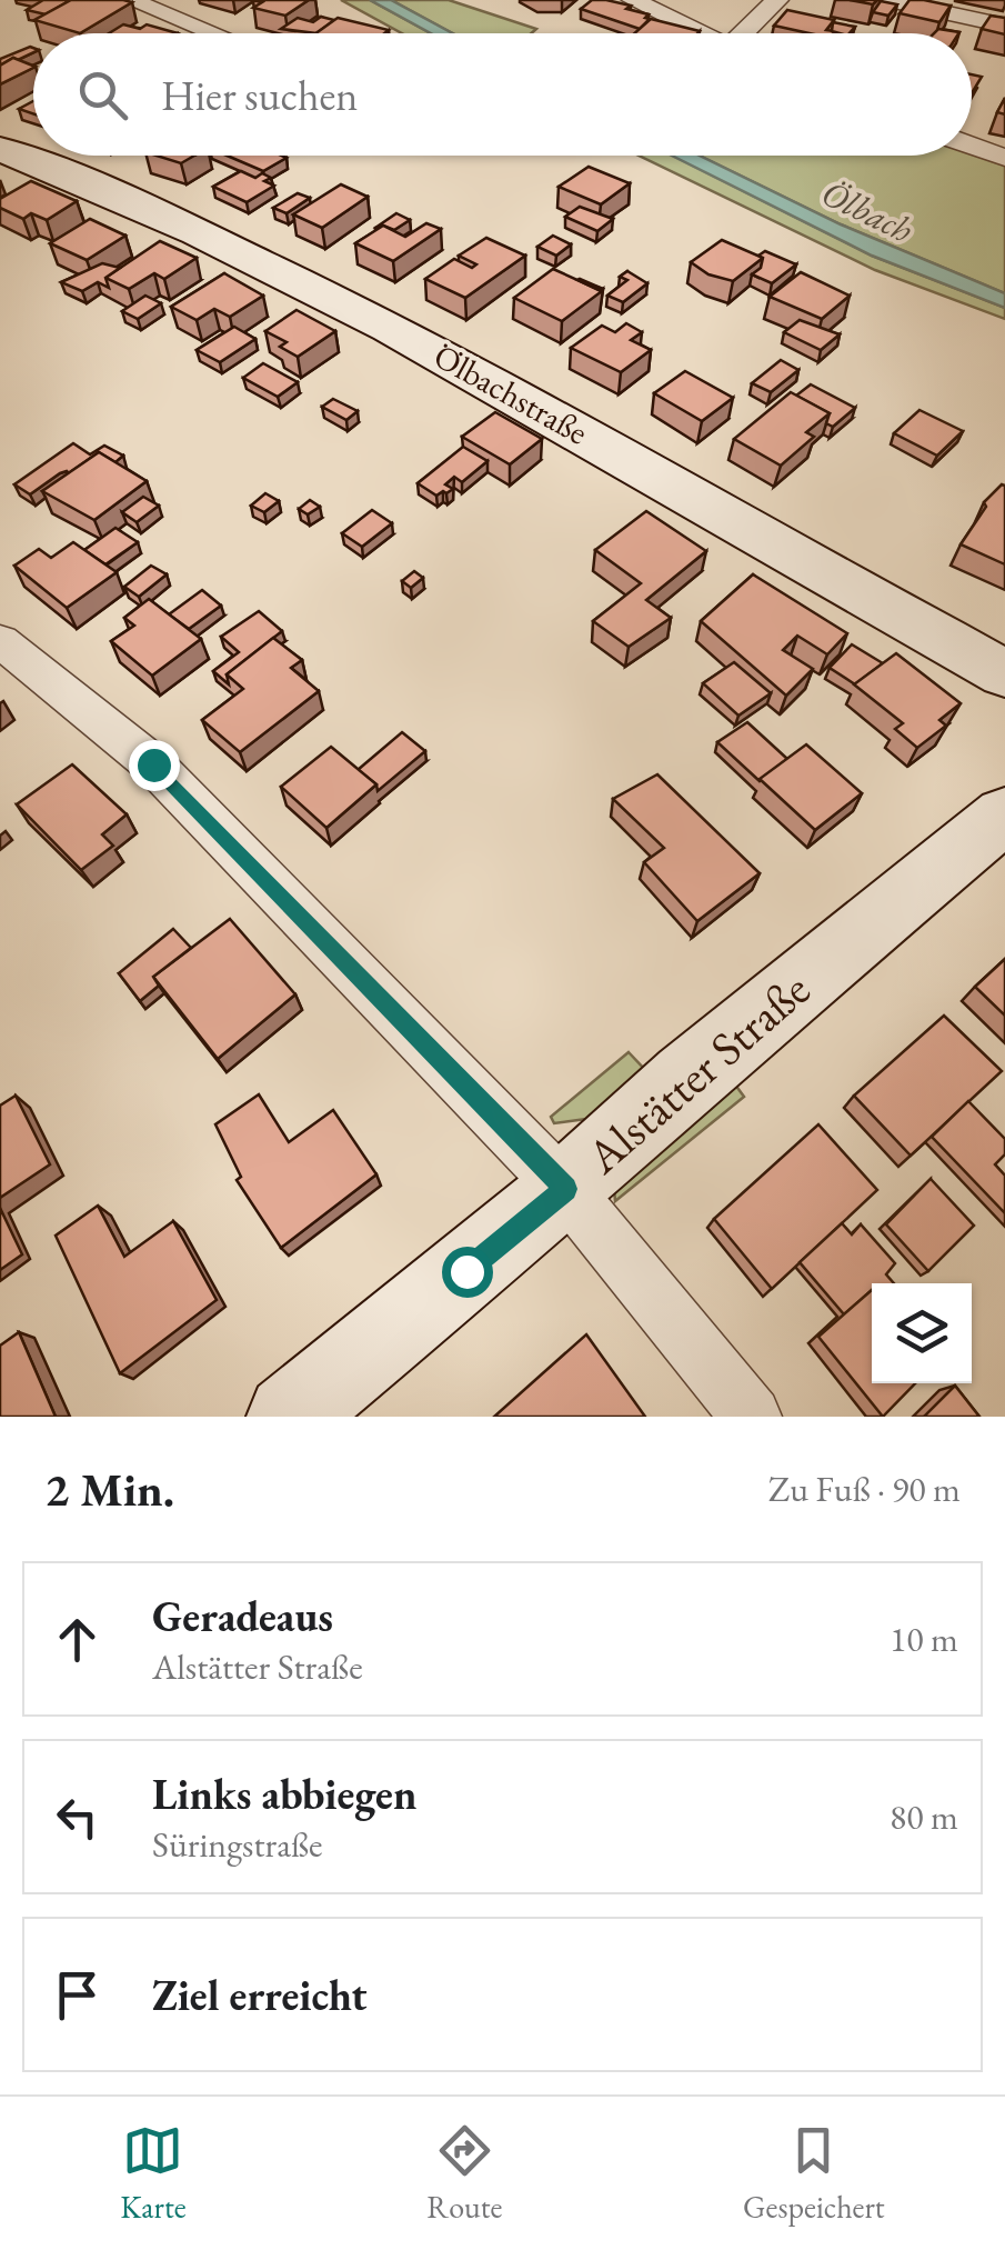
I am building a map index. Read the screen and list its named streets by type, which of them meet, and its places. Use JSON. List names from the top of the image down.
{
  "streets": {
    "street": ["Ölbachstraße", "Alstätter Straße"]
  },
  "water": ["Ölbach"],
  "page": {
    "search": "Hier suchen",
    "heading": ["2 Min.", "Zu Fuß · 90 m"],
    "list": [
      ["Geradeaus", "Alstätter Straße", "10 m"],
      ["Links abbiegen", "Süringstraße", "80 m"],
      "Ziel erreicht"
    ],
    "nav": ["Karte", "Route", "Gespeichert"]
  }
}
